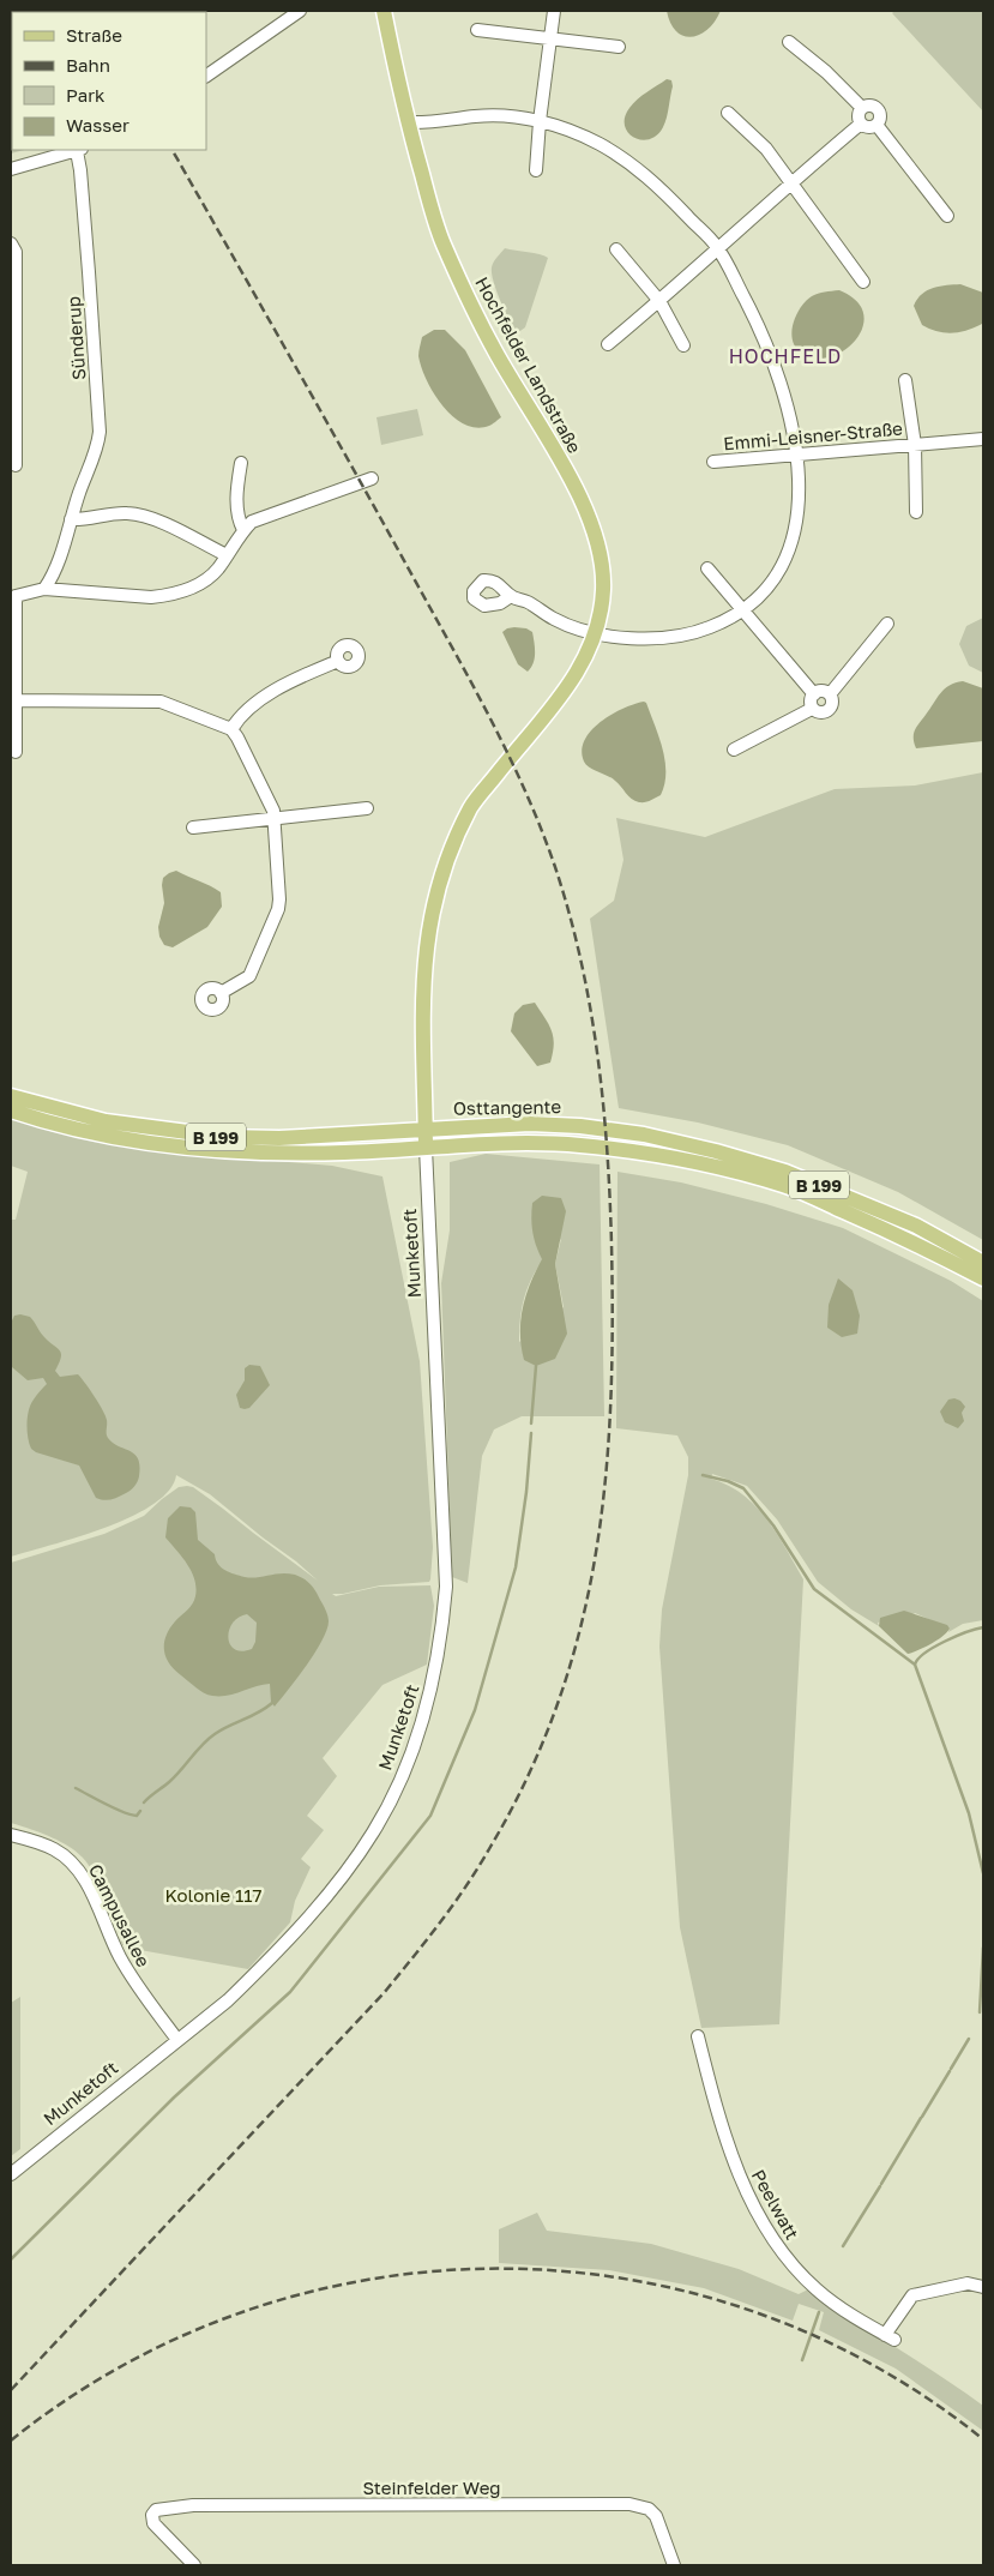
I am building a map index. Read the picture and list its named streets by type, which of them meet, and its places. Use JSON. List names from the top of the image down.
{
  "streets": {
    "main road": [
      "Hochfelder Landstraße",
      "Osttangente",
      "B 199",
      "Munketoft"
    ],
    "street": [
      "Sünderup",
      "Emmi-Leisner-Straße",
      "Campusallee",
      "Peelwatt",
      "Steinfelder Weg"
    ]
  },
  "crossings": [
    ["Hochfelder Landstraße", "Osttangente"],
    ["Hochfelder Landstraße", "Munketoft"],
    ["Osttangente", "Munketoft"],
    ["Munketoft", "Campusallee"]
  ],
  "districts": ["HOCHFELD"],
  "parks": ["Kolonie 117"],
  "legend": [
    "Straße",
    "Bahn",
    "Park",
    "Wasser"
  ]
}
